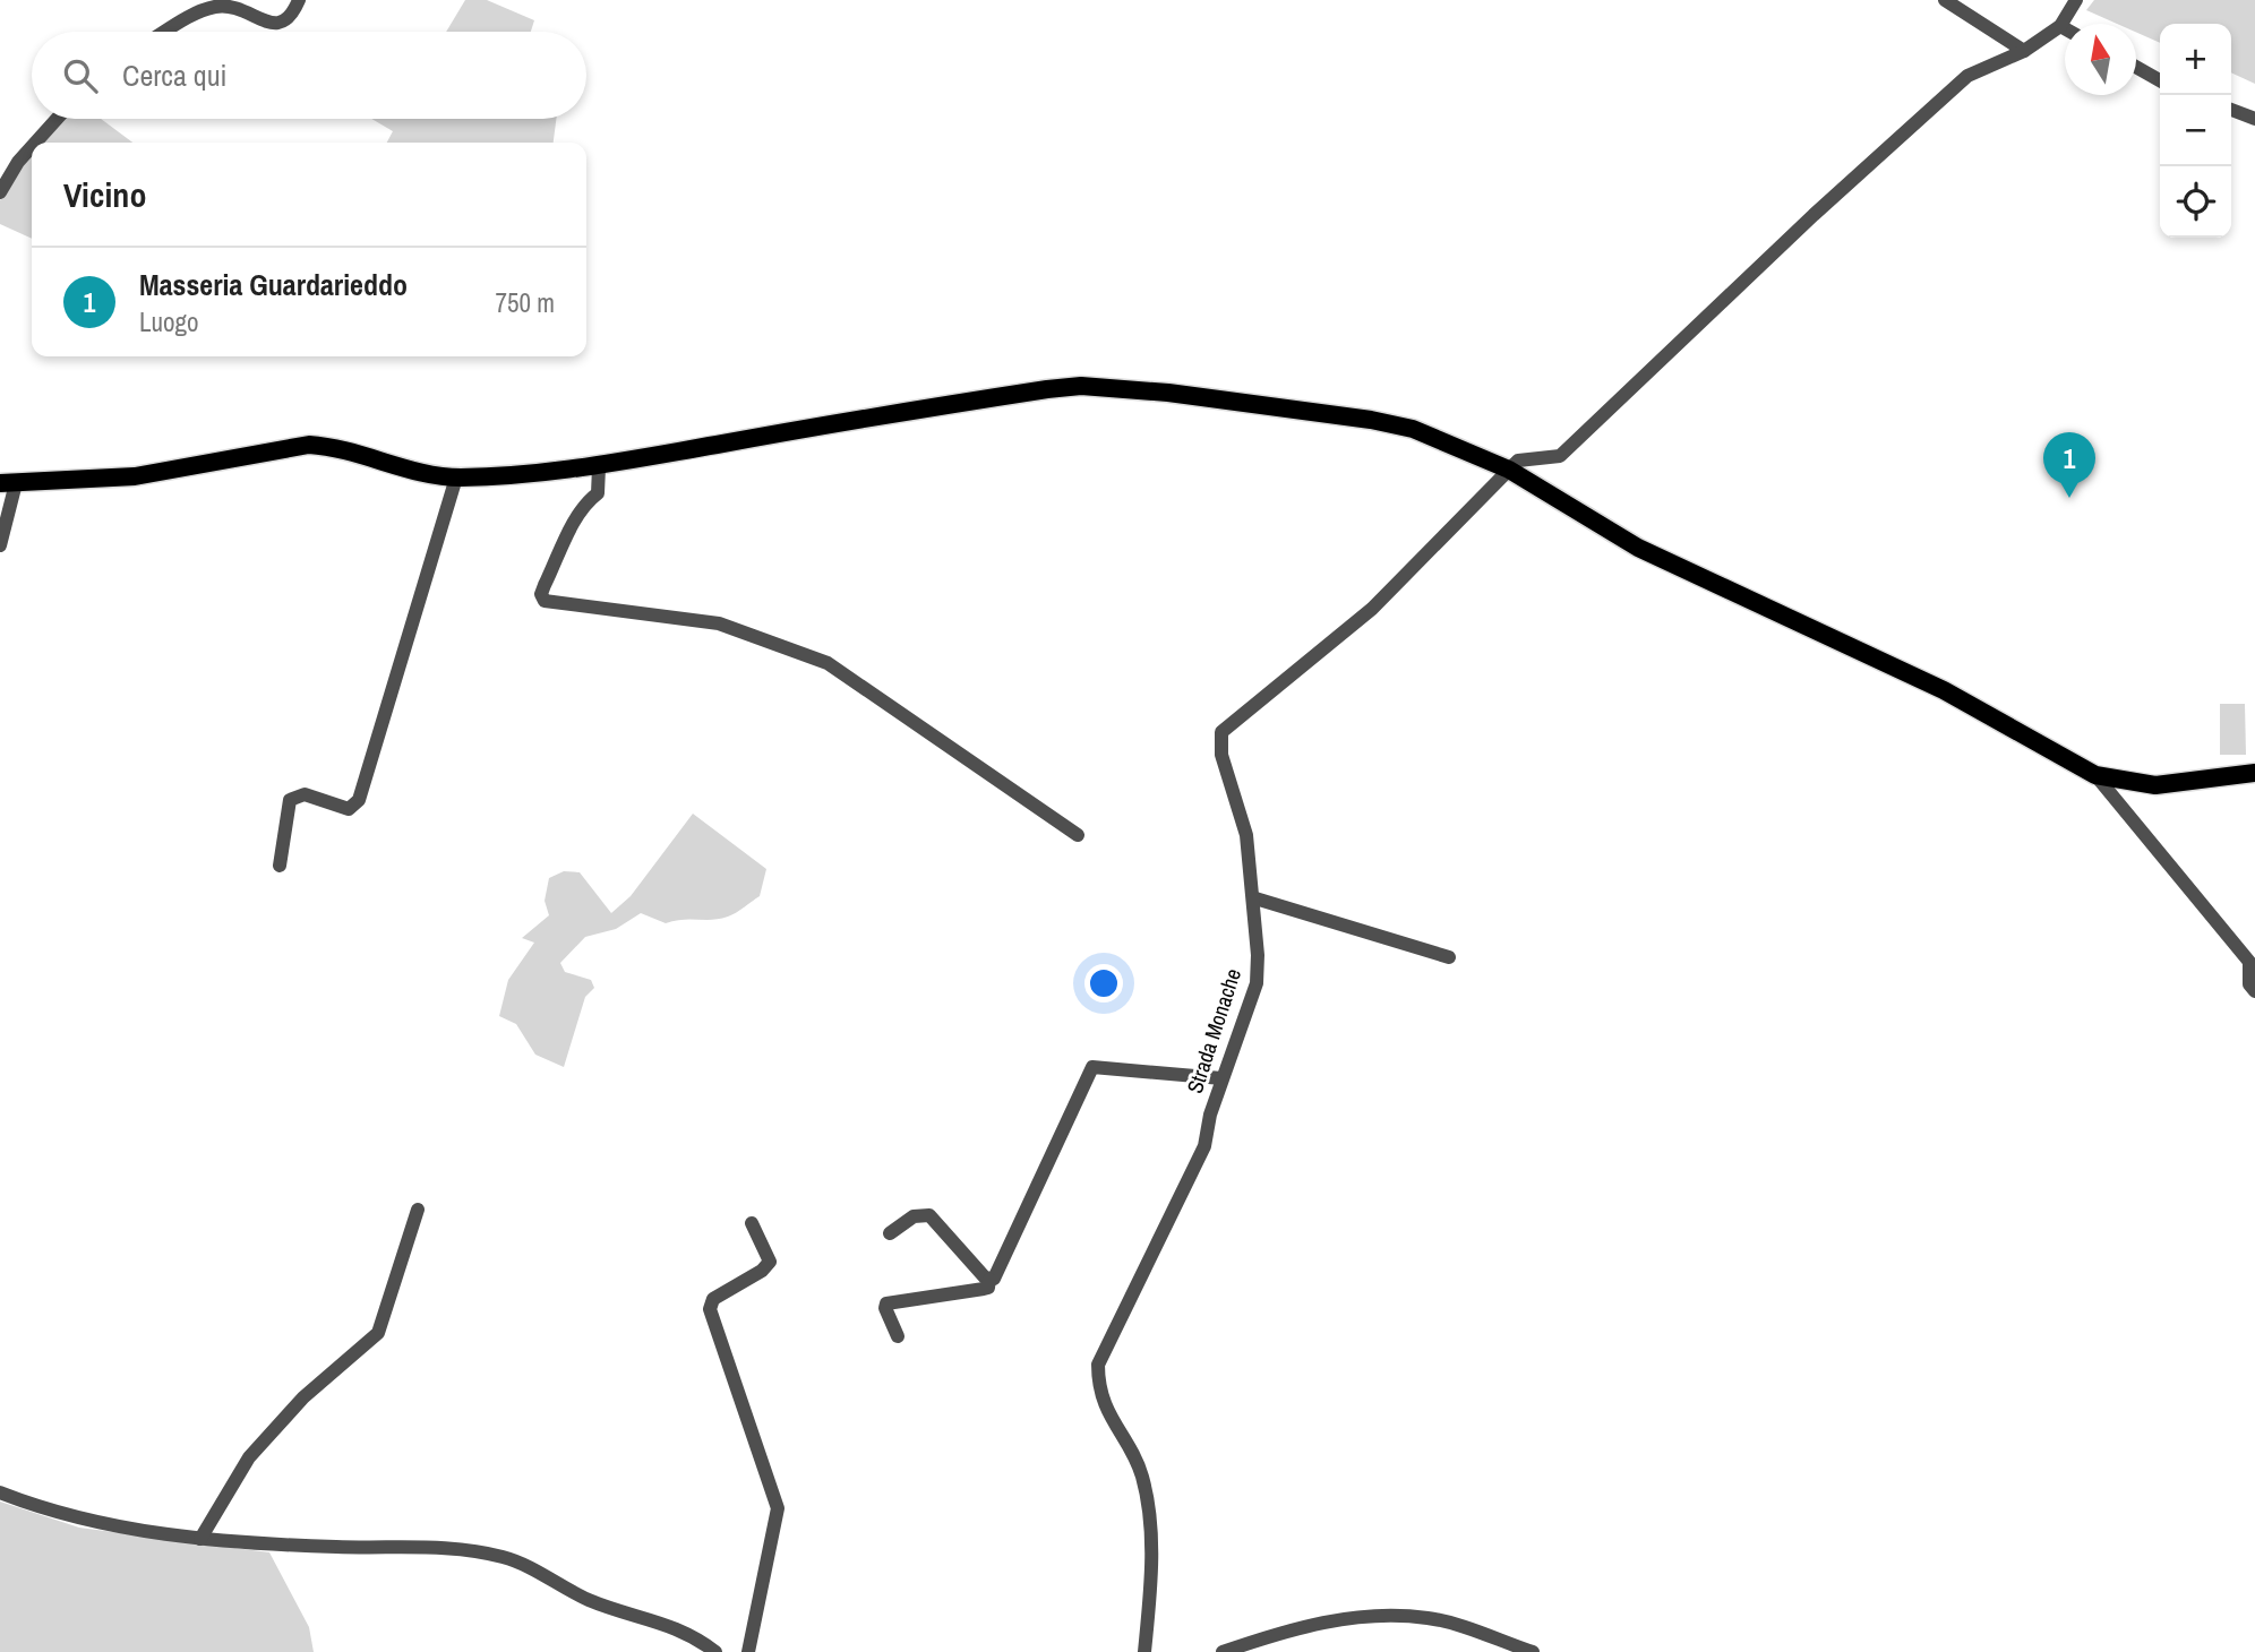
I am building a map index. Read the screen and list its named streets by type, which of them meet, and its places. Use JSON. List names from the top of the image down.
{
  "streets": {
    "street": ["Strada Monache"]
  },
  "north": "top",
  "page": {
    "map_buttons": ["+", "−"],
    "search": "Cerca qui",
    "heading": "Vicino",
    "list": [
      {
        "mark": "1",
        "name": "Masseria Guardarieddo",
        "note": "Luogo",
        "value": "750 m"
      }
    ],
    "pins": "1"
  }
}
